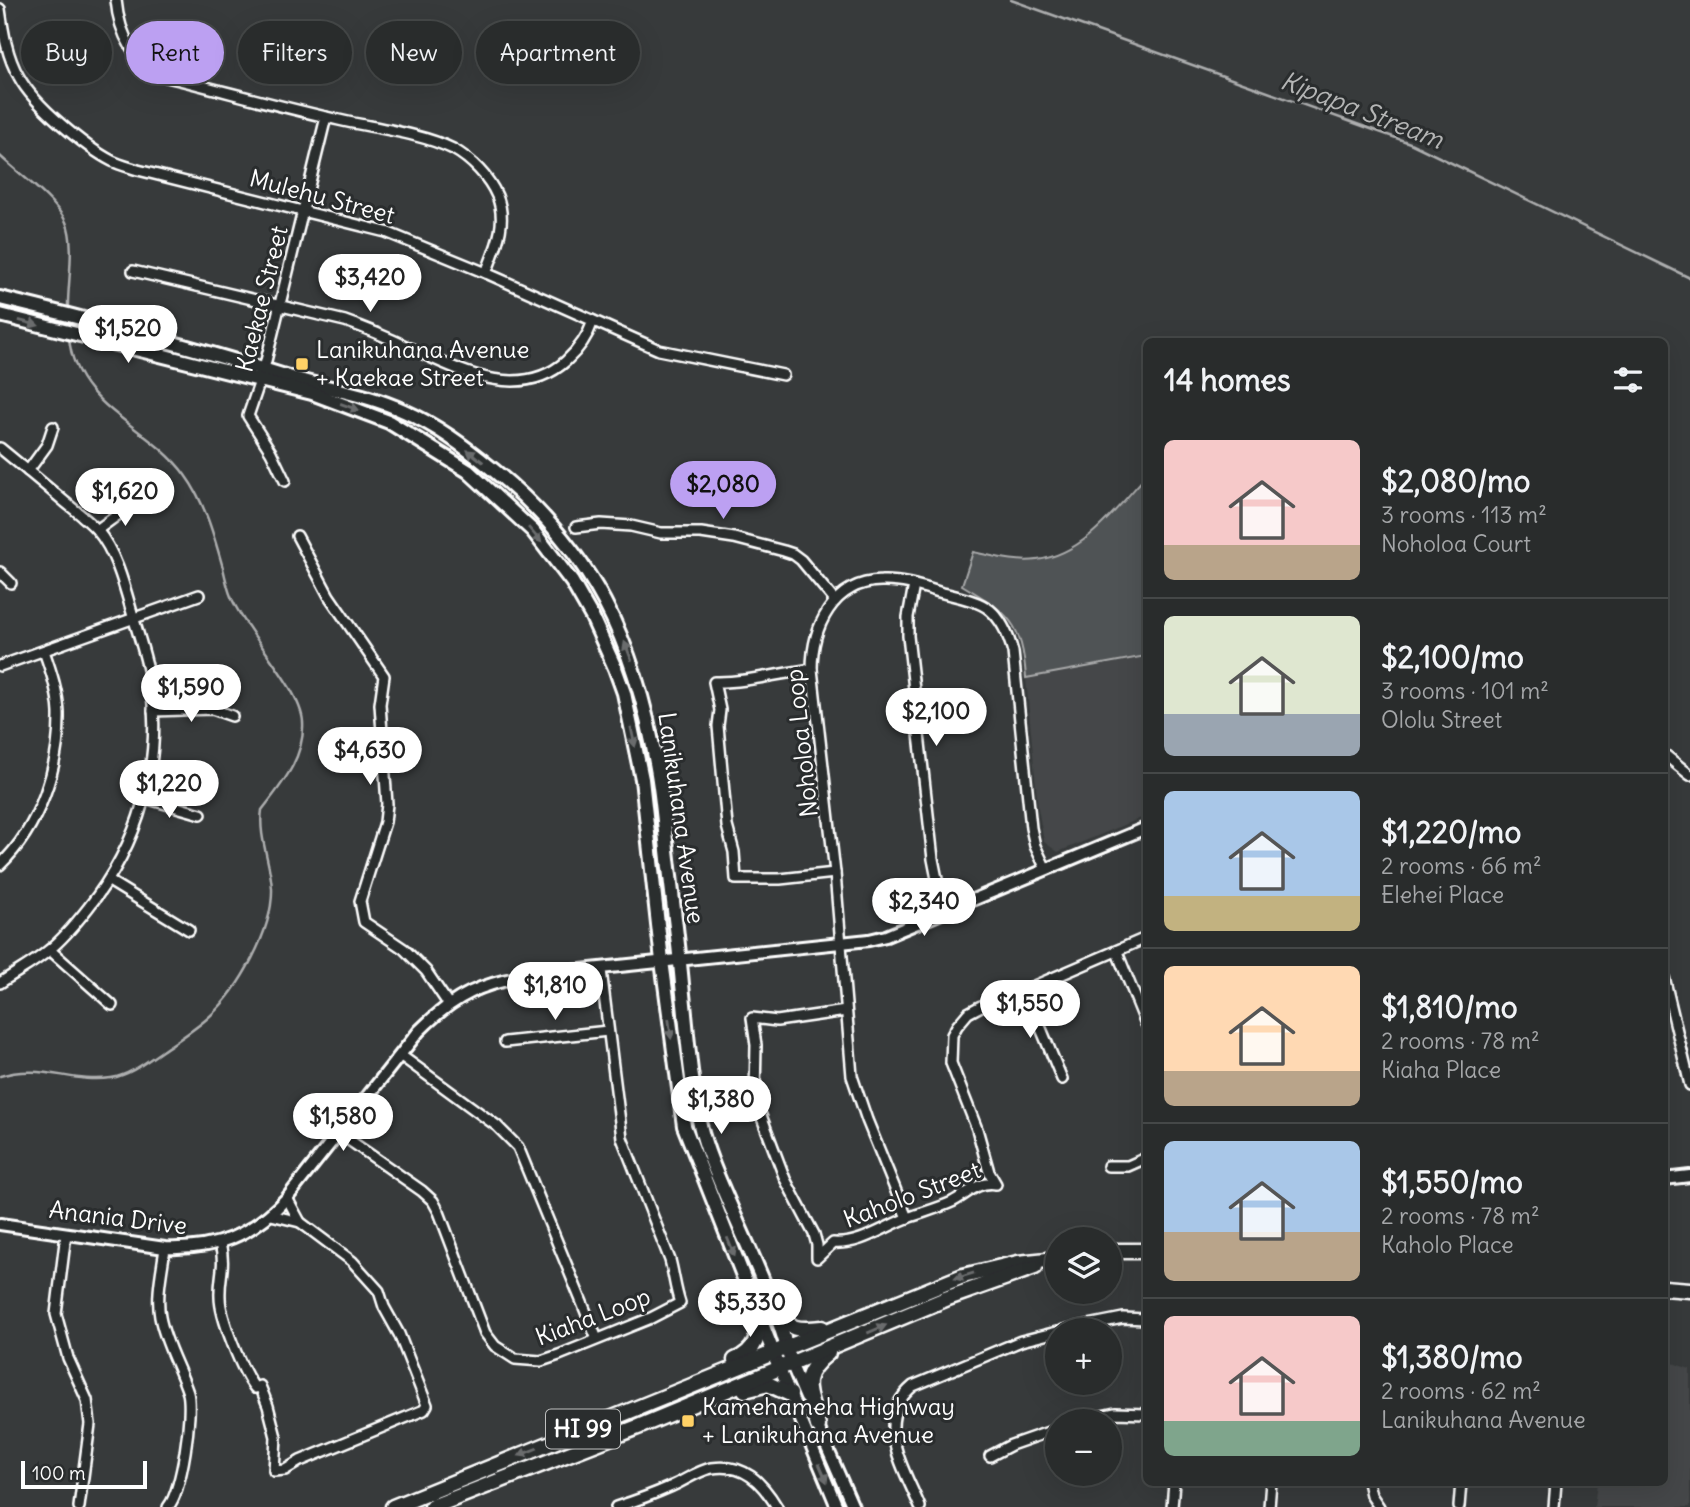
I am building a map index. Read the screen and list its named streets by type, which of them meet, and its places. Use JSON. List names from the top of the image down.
{
  "streets": {
    "main road": ["Lanikuhana Avenue", "HI 99"],
    "street": [
      "Mulehu Street",
      "Kaekae Street",
      "Noholoa Loop",
      "Kaholo Street",
      "Anania Drive",
      "Kiaha Loop"
    ]
  },
  "crossings": [
    ["Mulehu Street", "Kaekae Street"],
    ["Kaekae Street", "Lanikuhana Avenue"],
    ["Noholoa Loop", "Kaholo Street"],
    ["Noholoa Loop", "Anania Drive"],
    ["Lanikuhana Avenue", "Anania Drive"],
    ["Lanikuhana Avenue", "HI 99"],
    ["Anania Drive", "Kiaha Loop"]
  ],
  "water": ["Kipapa Stream"],
  "places": {
    "transit": ["Lanikuhana Avenue + Kaekae Street", "Kamehameha Highway + Lanikuhana Avenue"]
  },
  "scale_bar": "100 m",
  "page": {
    "chip": [
      "Buy",
      "Rent",
      "Filters",
      "New",
      "Apartment"
    ],
    "price": [
      "$3,420",
      "$1,520",
      "$2,080",
      "$1,620",
      "$1,590",
      "$2,100",
      "$4,630",
      "$1,220",
      "$2,340",
      "$1,810",
      "$1,550",
      "$1,380",
      "$1,580",
      "$5,330"
    ],
    "heading": "14 homes",
    "list": [
      {
        "name": "$2,080/mo",
        "note": "3 rooms · 113 m² · Noholoa Court"
      },
      {
        "name": "$2,100/mo",
        "note": "3 rooms · 101 m² · Ololu Street"
      },
      {
        "name": "$1,220/mo",
        "note": "2 rooms · 66 m² · Elehei Place"
      },
      {
        "name": "$1,810/mo",
        "note": "2 rooms · 78 m² · Kiaha Place"
      },
      {
        "name": "$1,550/mo",
        "note": "2 rooms · 78 m² · Kaholo Place"
      },
      {
        "name": "$1,380/mo",
        "note": "2 rooms · 62 m² · Lanikuhana Avenue"
      }
    ],
    "map_buttons": ["+", "−"],
    "scale": "100 m"
  }
}
